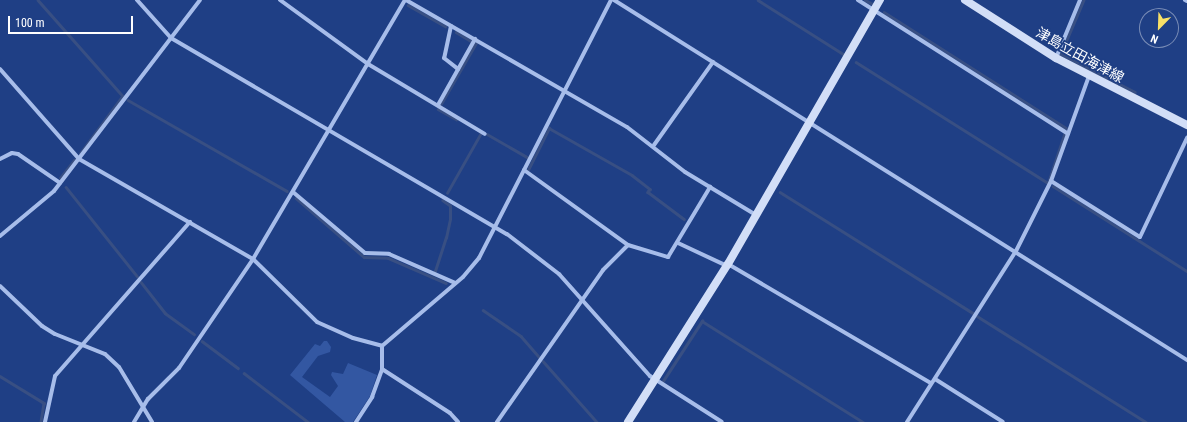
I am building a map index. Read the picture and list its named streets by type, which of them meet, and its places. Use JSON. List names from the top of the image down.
{
  "streets": {
    "street": ["津島立田海津線"]
  },
  "scale_bar": "100 m",
  "north": "bottom left"
}
